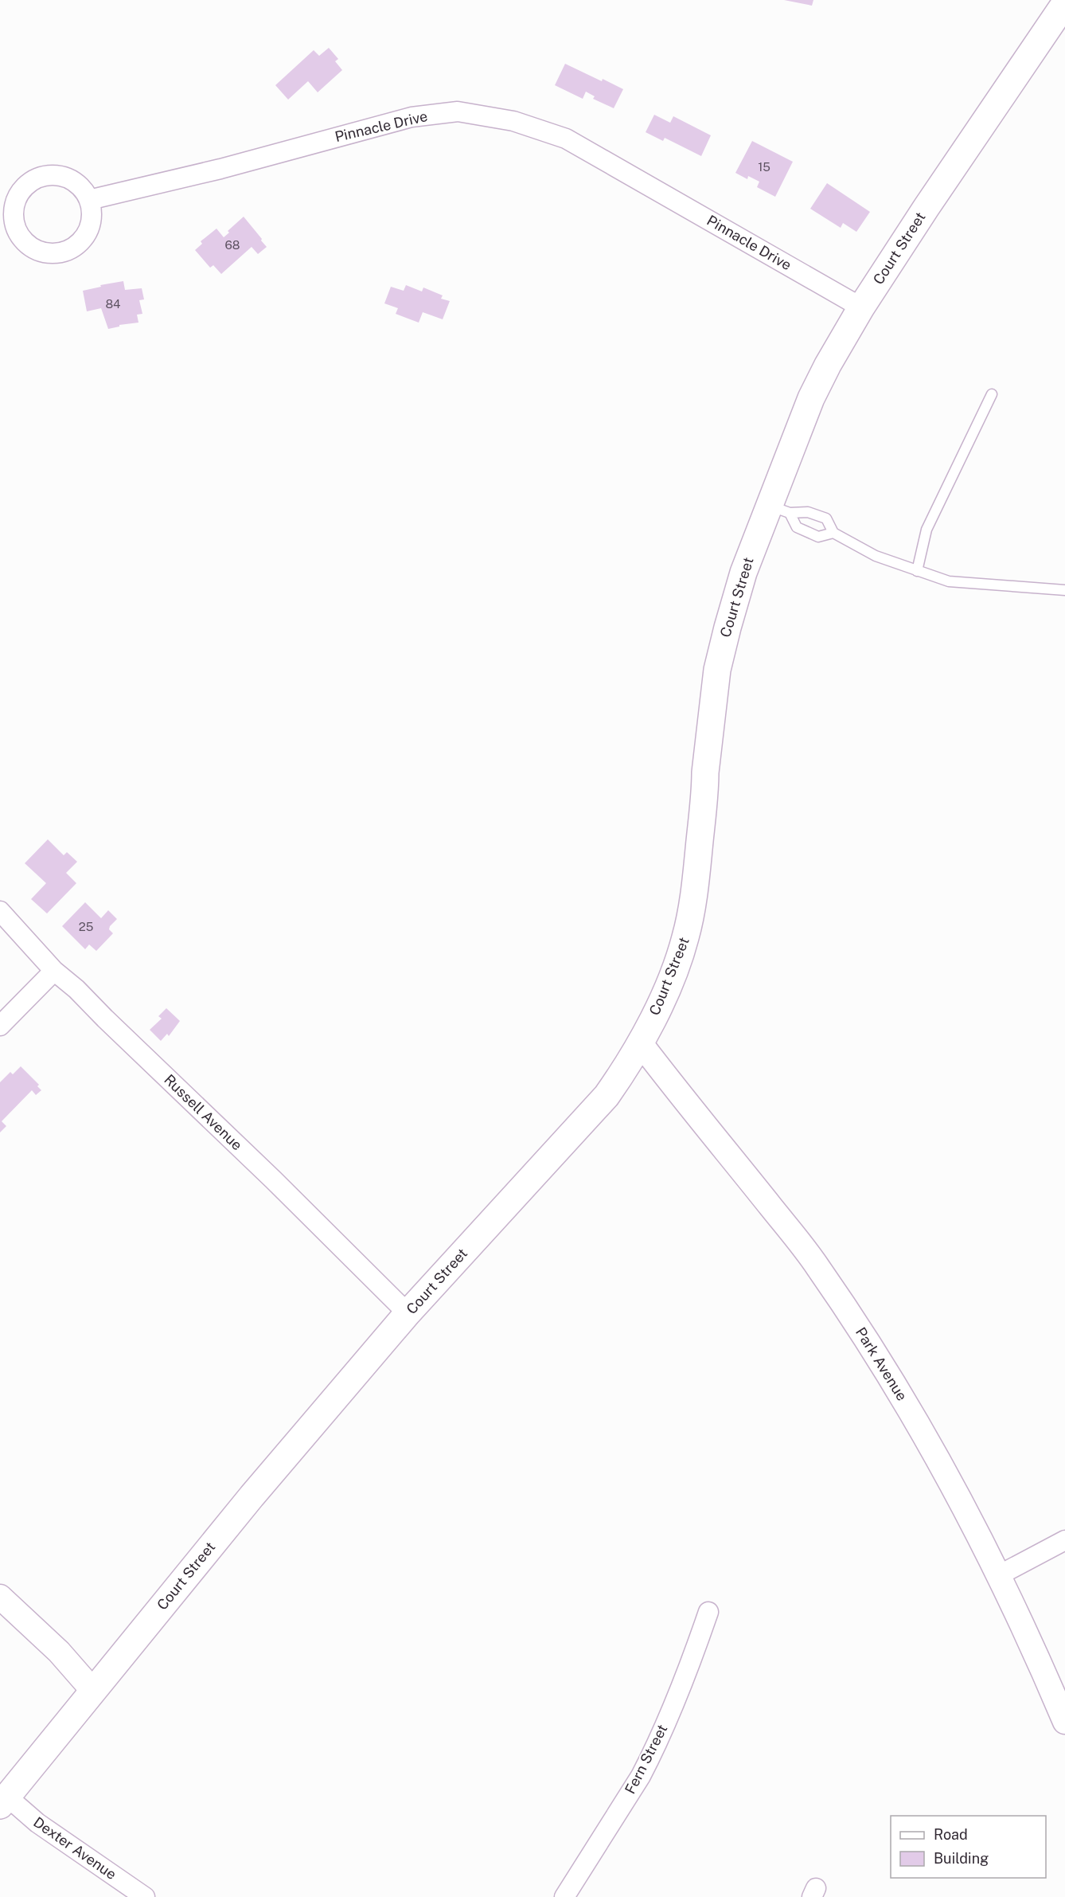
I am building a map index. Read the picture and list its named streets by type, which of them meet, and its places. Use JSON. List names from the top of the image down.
{
  "streets": {
    "main road": ["Court Street"],
    "street": [
      "Pinnacle Drive",
      "Russell Avenue",
      "Park Avenue",
      "Fern Street",
      "Dexter Avenue"
    ]
  },
  "crossings": [
    ["Pinnacle Drive", "Court Street"],
    ["Court Street", "Russell Avenue"],
    ["Court Street", "Park Avenue"],
    ["Court Street", "Dexter Avenue"]
  ],
  "house_numbers": [
    "15",
    "68",
    "84",
    "25"
  ],
  "legend": ["Road", "Building"]
}
